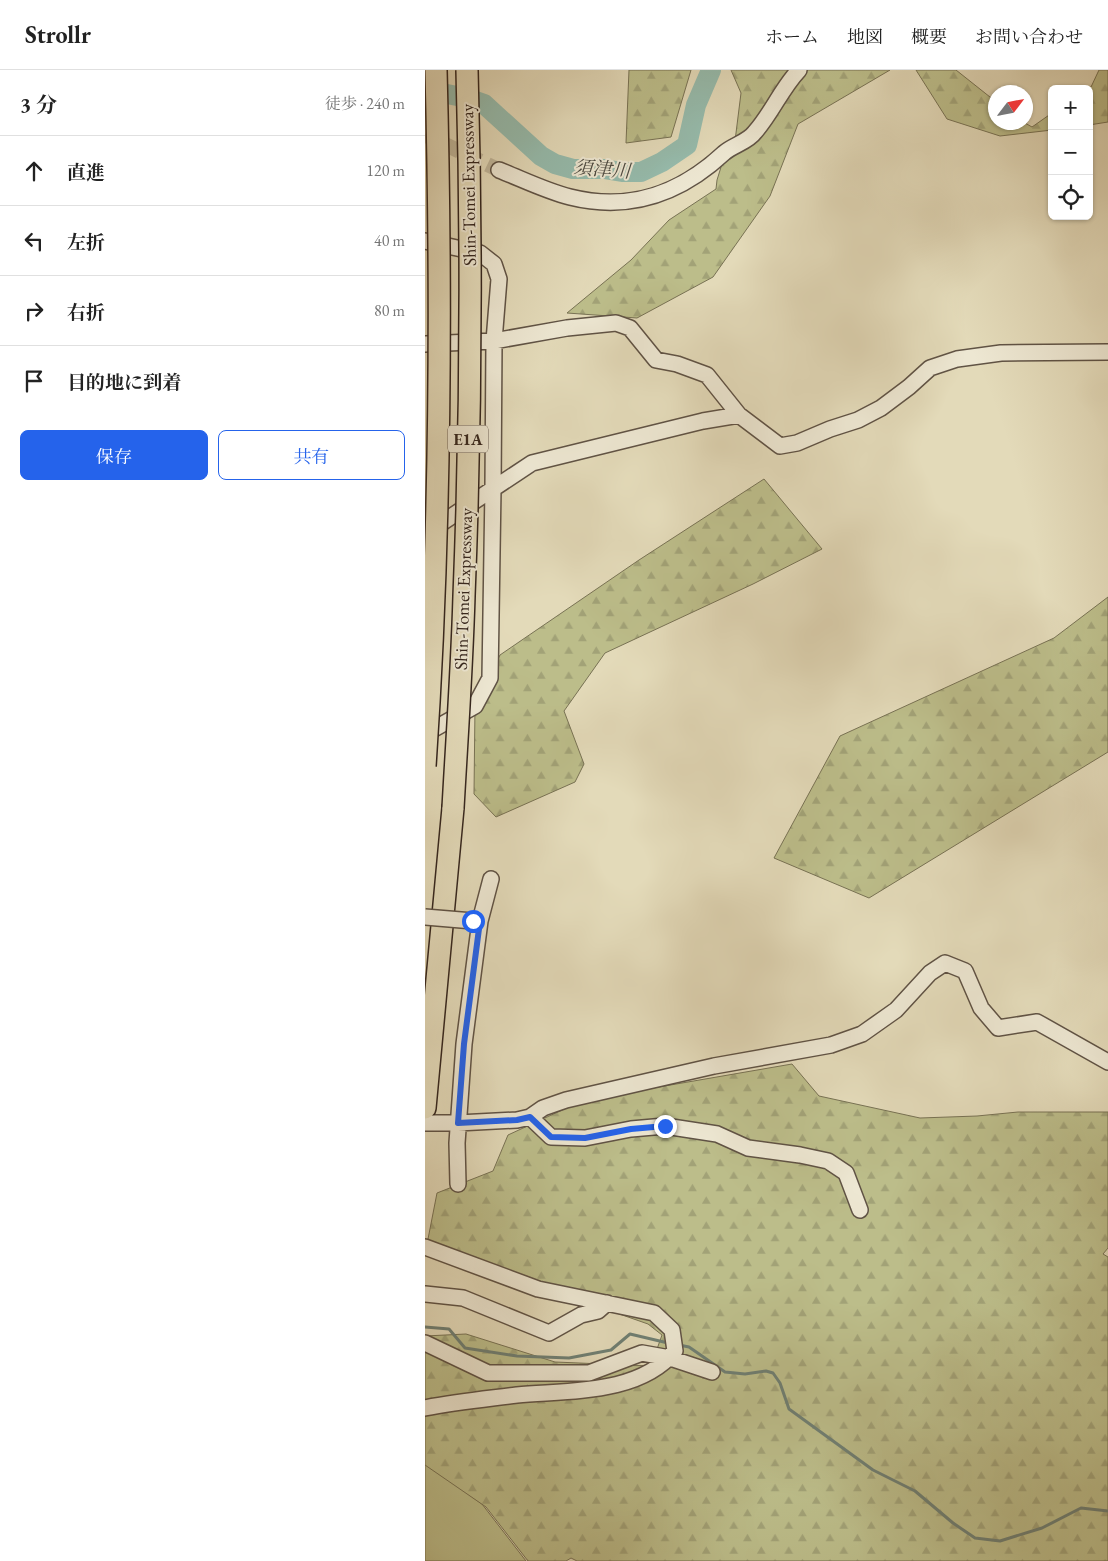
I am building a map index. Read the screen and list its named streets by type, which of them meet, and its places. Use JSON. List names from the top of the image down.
{
  "streets": {
    "highway": ["Shin-Tomei Expressway", "E1A"]
  },
  "water": ["須津川"],
  "north": "top right",
  "page": {
    "header": "Strollr",
    "nav": [
      "ホーム",
      "地図",
      "概要",
      "お問い合わせ"
    ],
    "heading": ["3 分", "徒歩 · 240 m"],
    "map_buttons": ["+", "−"],
    "list": [
      ["直進", "120 m"],
      ["左折", "40 m"],
      ["右折", "80 m"],
      "目的地に到着"
    ],
    "buttons": ["保存", "共有"]
  }
}
